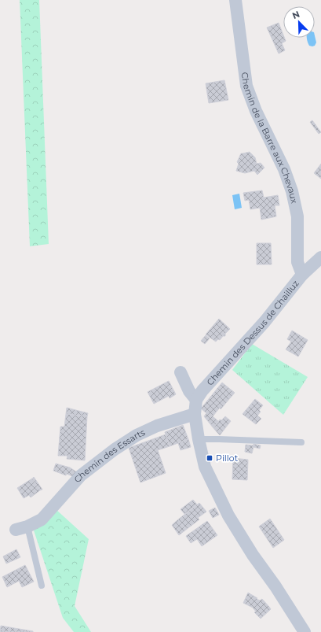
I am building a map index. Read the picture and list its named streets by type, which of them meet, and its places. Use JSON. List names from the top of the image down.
{
  "streets": {
    "street": ["Chemin de la Barre aux Chevaux", "Chemin des Dessus de Chailluz", "Chemin des Essarts"]
  },
  "crossings": [
    ["Chemin de la Barre aux Chevaux", "Chemin des Dessus de Chailluz"],
    ["Chemin des Dessus de Chailluz", "Chemin des Essarts"]
  ],
  "places": {
    "transit": ["Pillot"]
  },
  "north": "top left"
}
